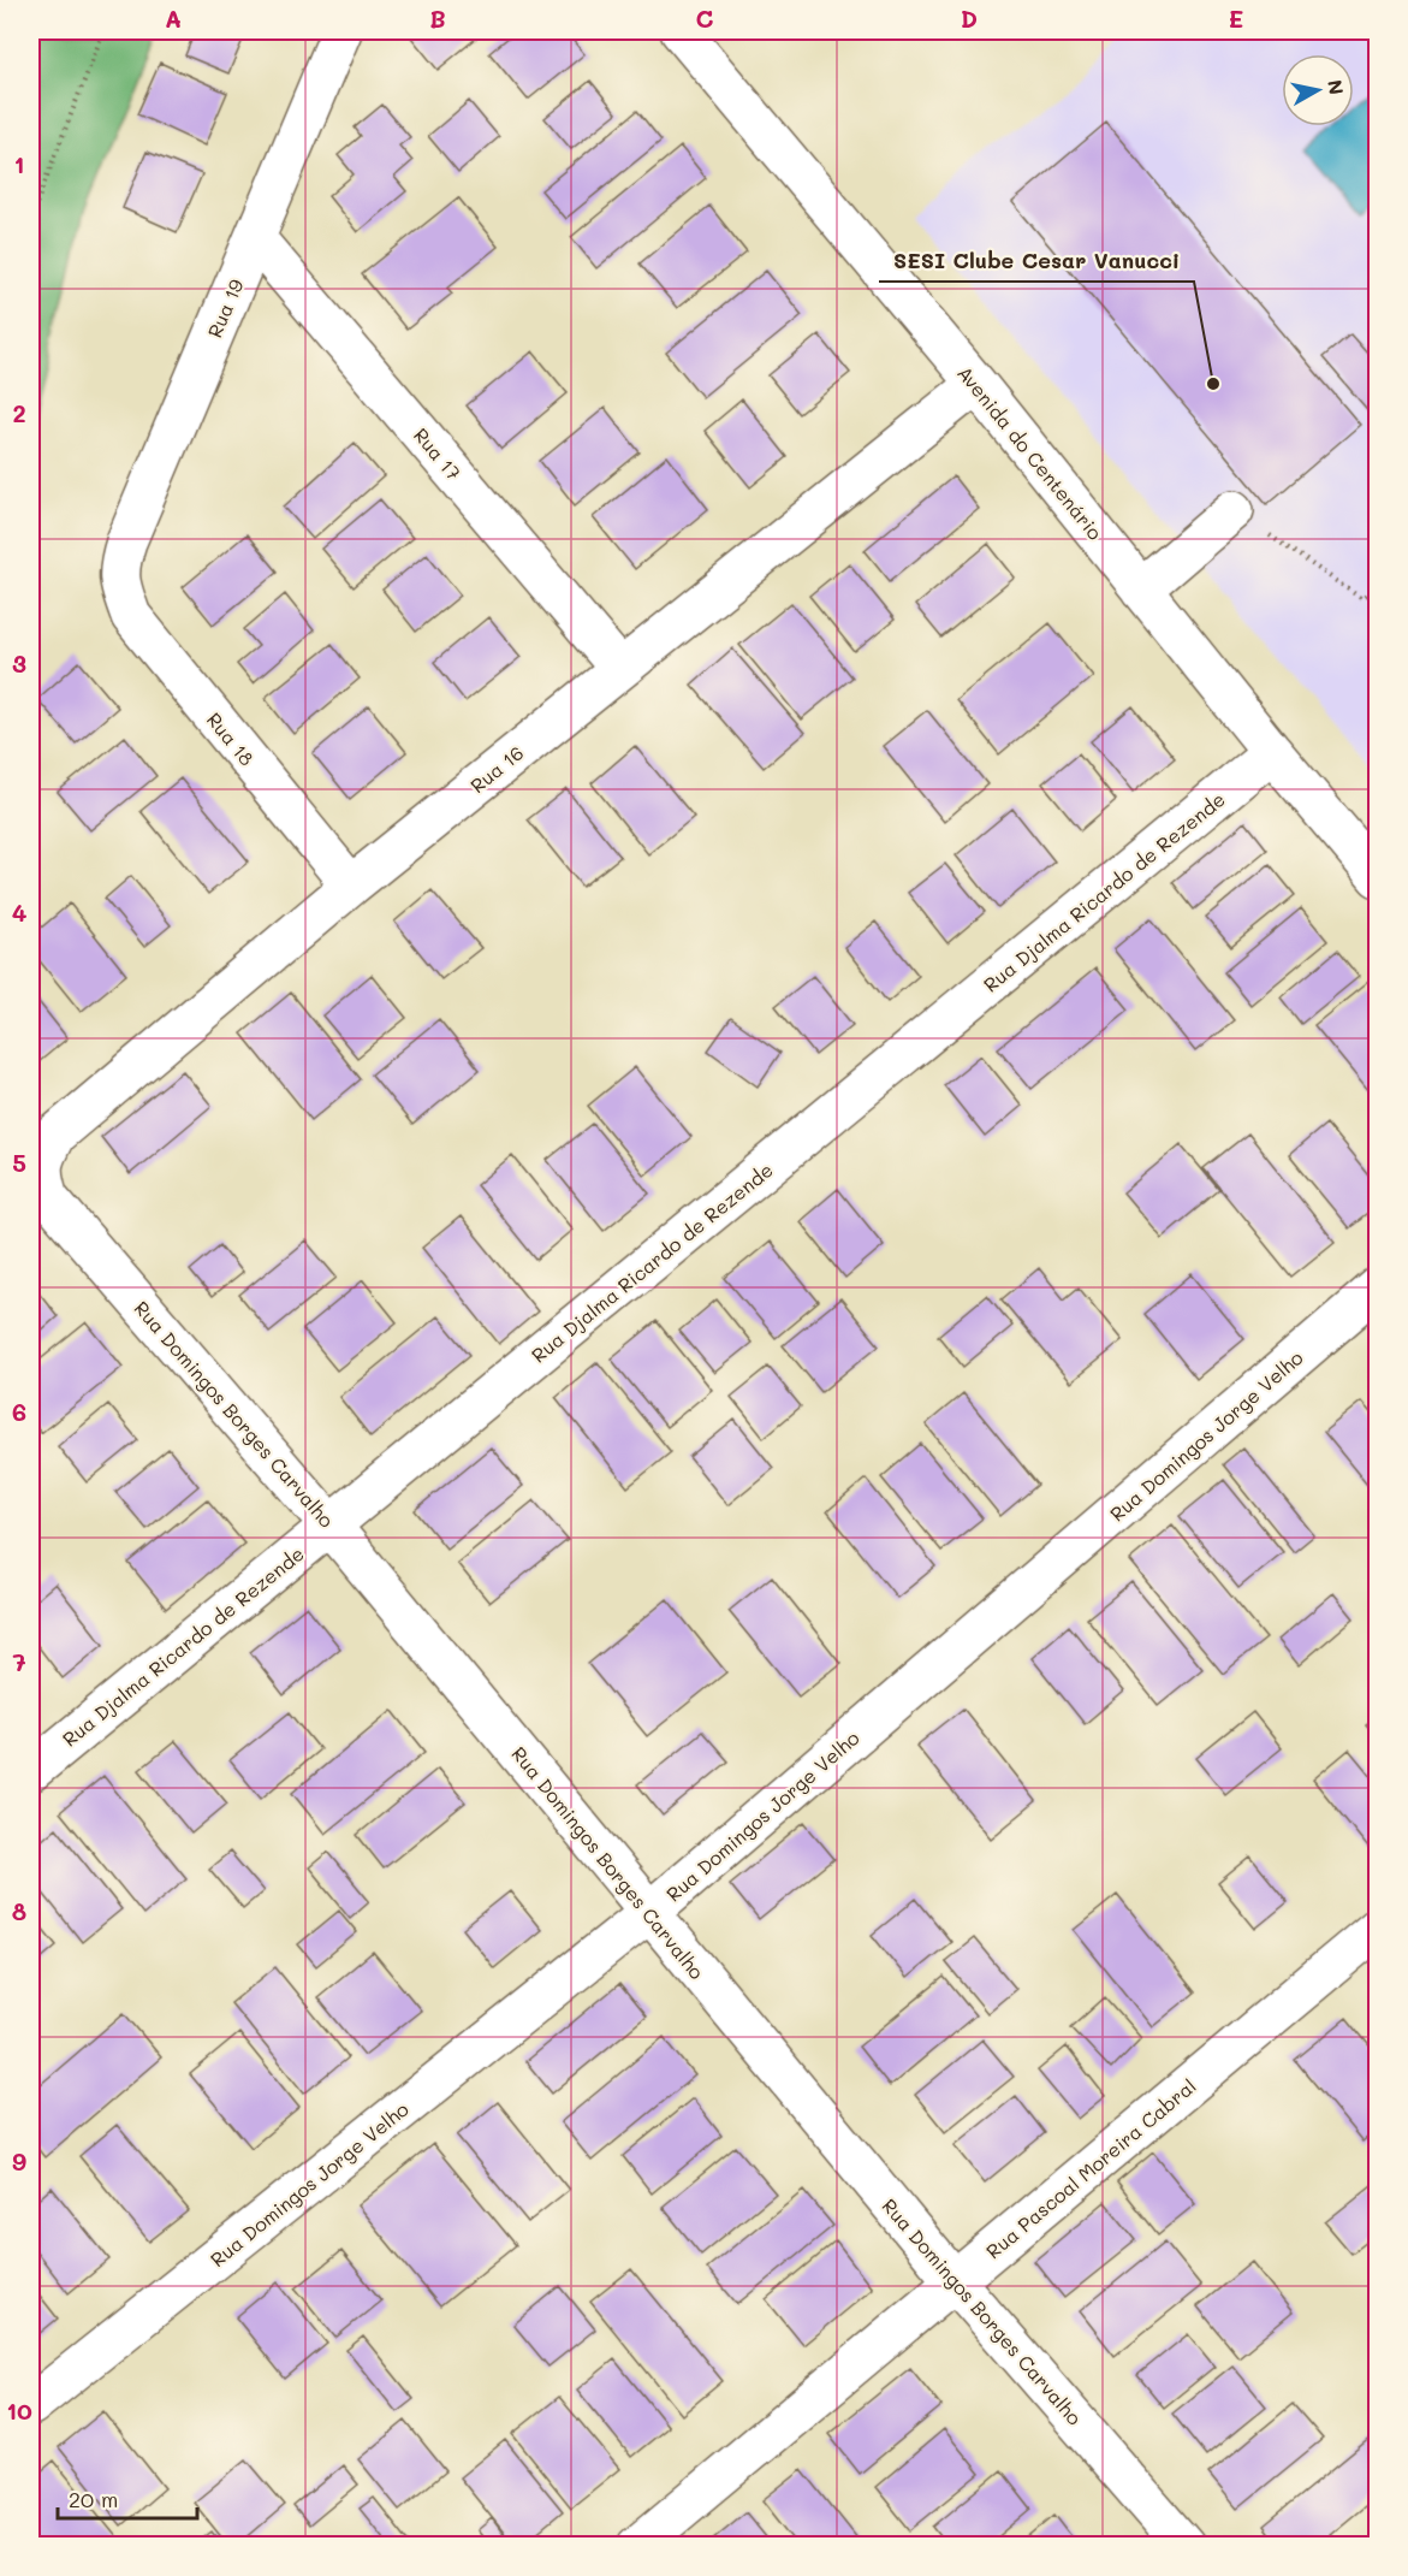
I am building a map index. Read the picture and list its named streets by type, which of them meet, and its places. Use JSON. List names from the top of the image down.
{
  "streets": {
    "street": [
      "Rua 19",
      "Avenida do Centenário",
      "Rua 17",
      "Rua 18",
      "Rua 16",
      "Rua Djalma Ricardo de Rezende",
      "Rua Domingos Borges Carvalho",
      "Rua Domingos Jorge Velho",
      "Rua Pascoal Moreira Cabral"
    ]
  },
  "crossings": [
    ["Rua 19", "Rua 17"],
    ["Rua 19", "Rua 18"],
    ["Avenida do Centenário", "Rua 16"],
    ["Avenida do Centenário", "Rua Djalma Ricardo de Rezende"],
    ["Rua 17", "Rua 16"],
    ["Rua 18", "Rua 16"],
    ["Rua 16", "Rua Domingos Borges Carvalho"],
    ["Rua Djalma Ricardo de Rezende", "Rua Domingos Borges Carvalho"],
    ["Rua Domingos Borges Carvalho", "Rua Domingos Jorge Velho"],
    ["Rua Domingos Borges Carvalho", "Rua Pascoal Moreira Cabral"]
  ],
  "places": ["SESI Clube Cesar Vanucci"],
  "scale_bar": "20 m",
  "north": "right",
  "grid": {
    "columns": [
      "A",
      "B",
      "C",
      "D",
      "E"
    ],
    "rows": [
      "1",
      "2",
      "3",
      "4",
      "5",
      "6",
      "7",
      "8",
      "9",
      "10"
    ]
  }
}
